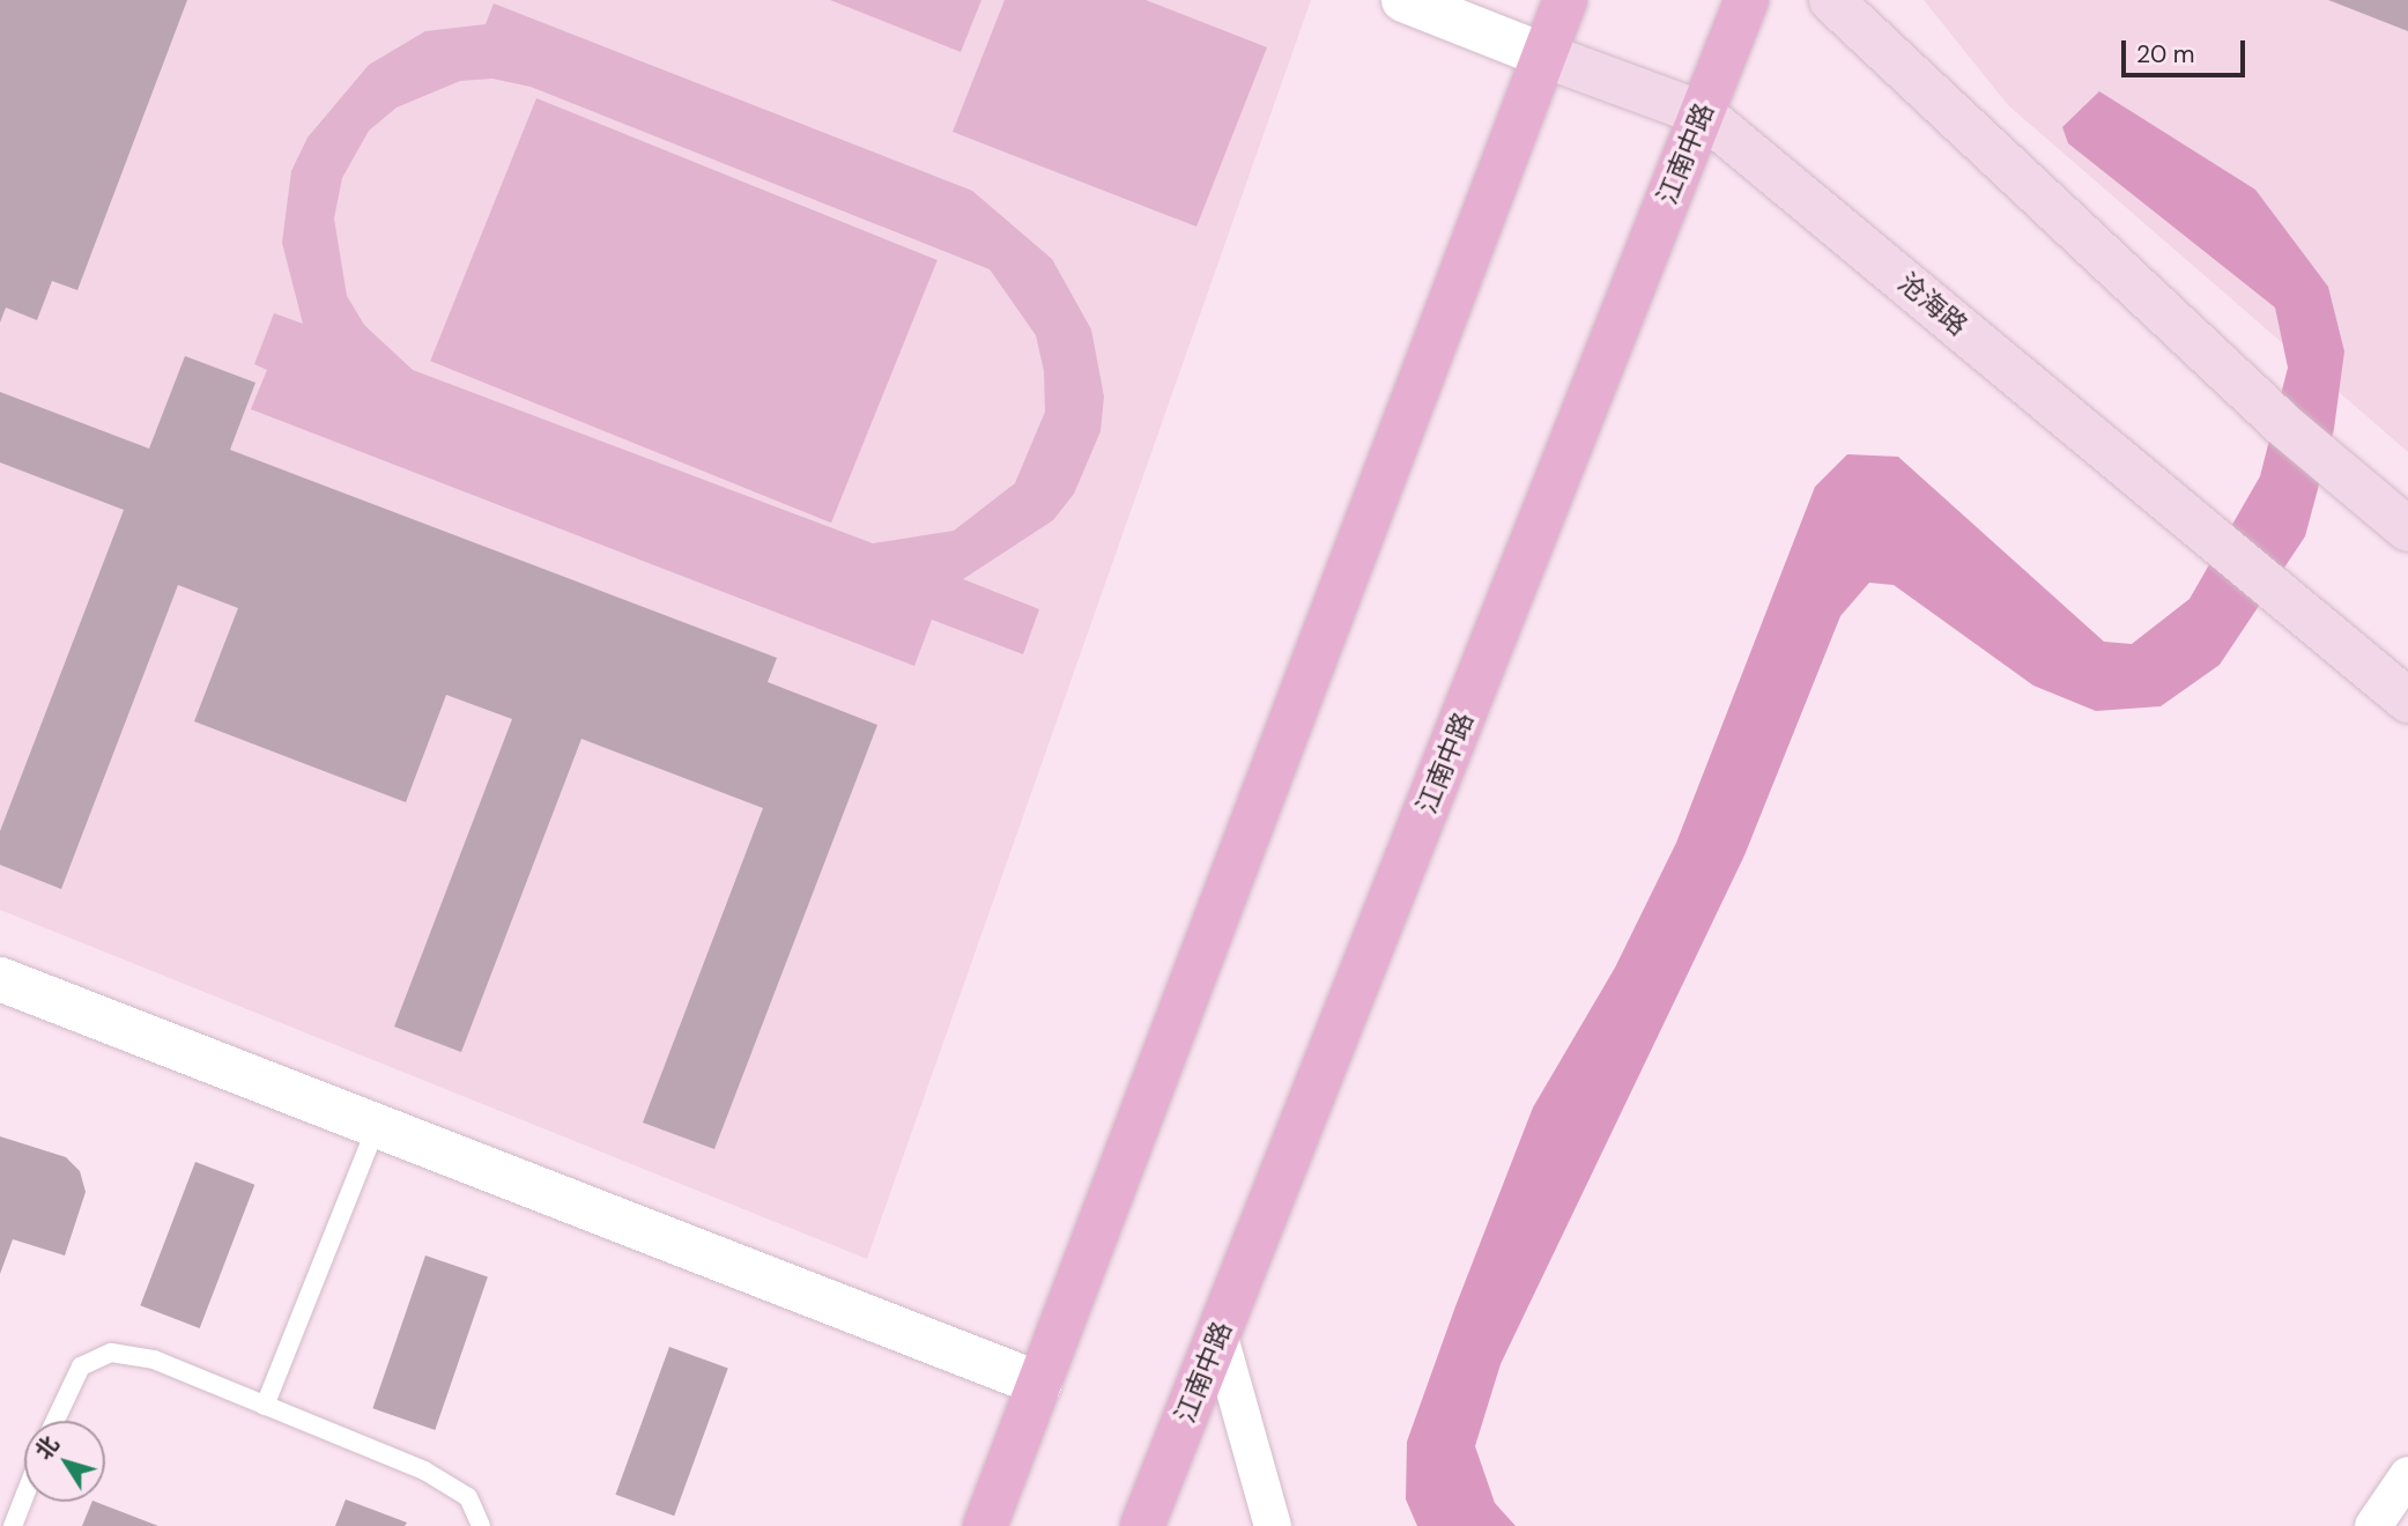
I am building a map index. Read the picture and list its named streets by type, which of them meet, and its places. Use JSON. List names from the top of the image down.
{
  "streets": {
    "main road": ["江南中路", "沧海路"]
  },
  "crossings": [
    ["江南中路", "沧海路"]
  ],
  "scale_bar": "20 m",
  "north": "top left"
}
